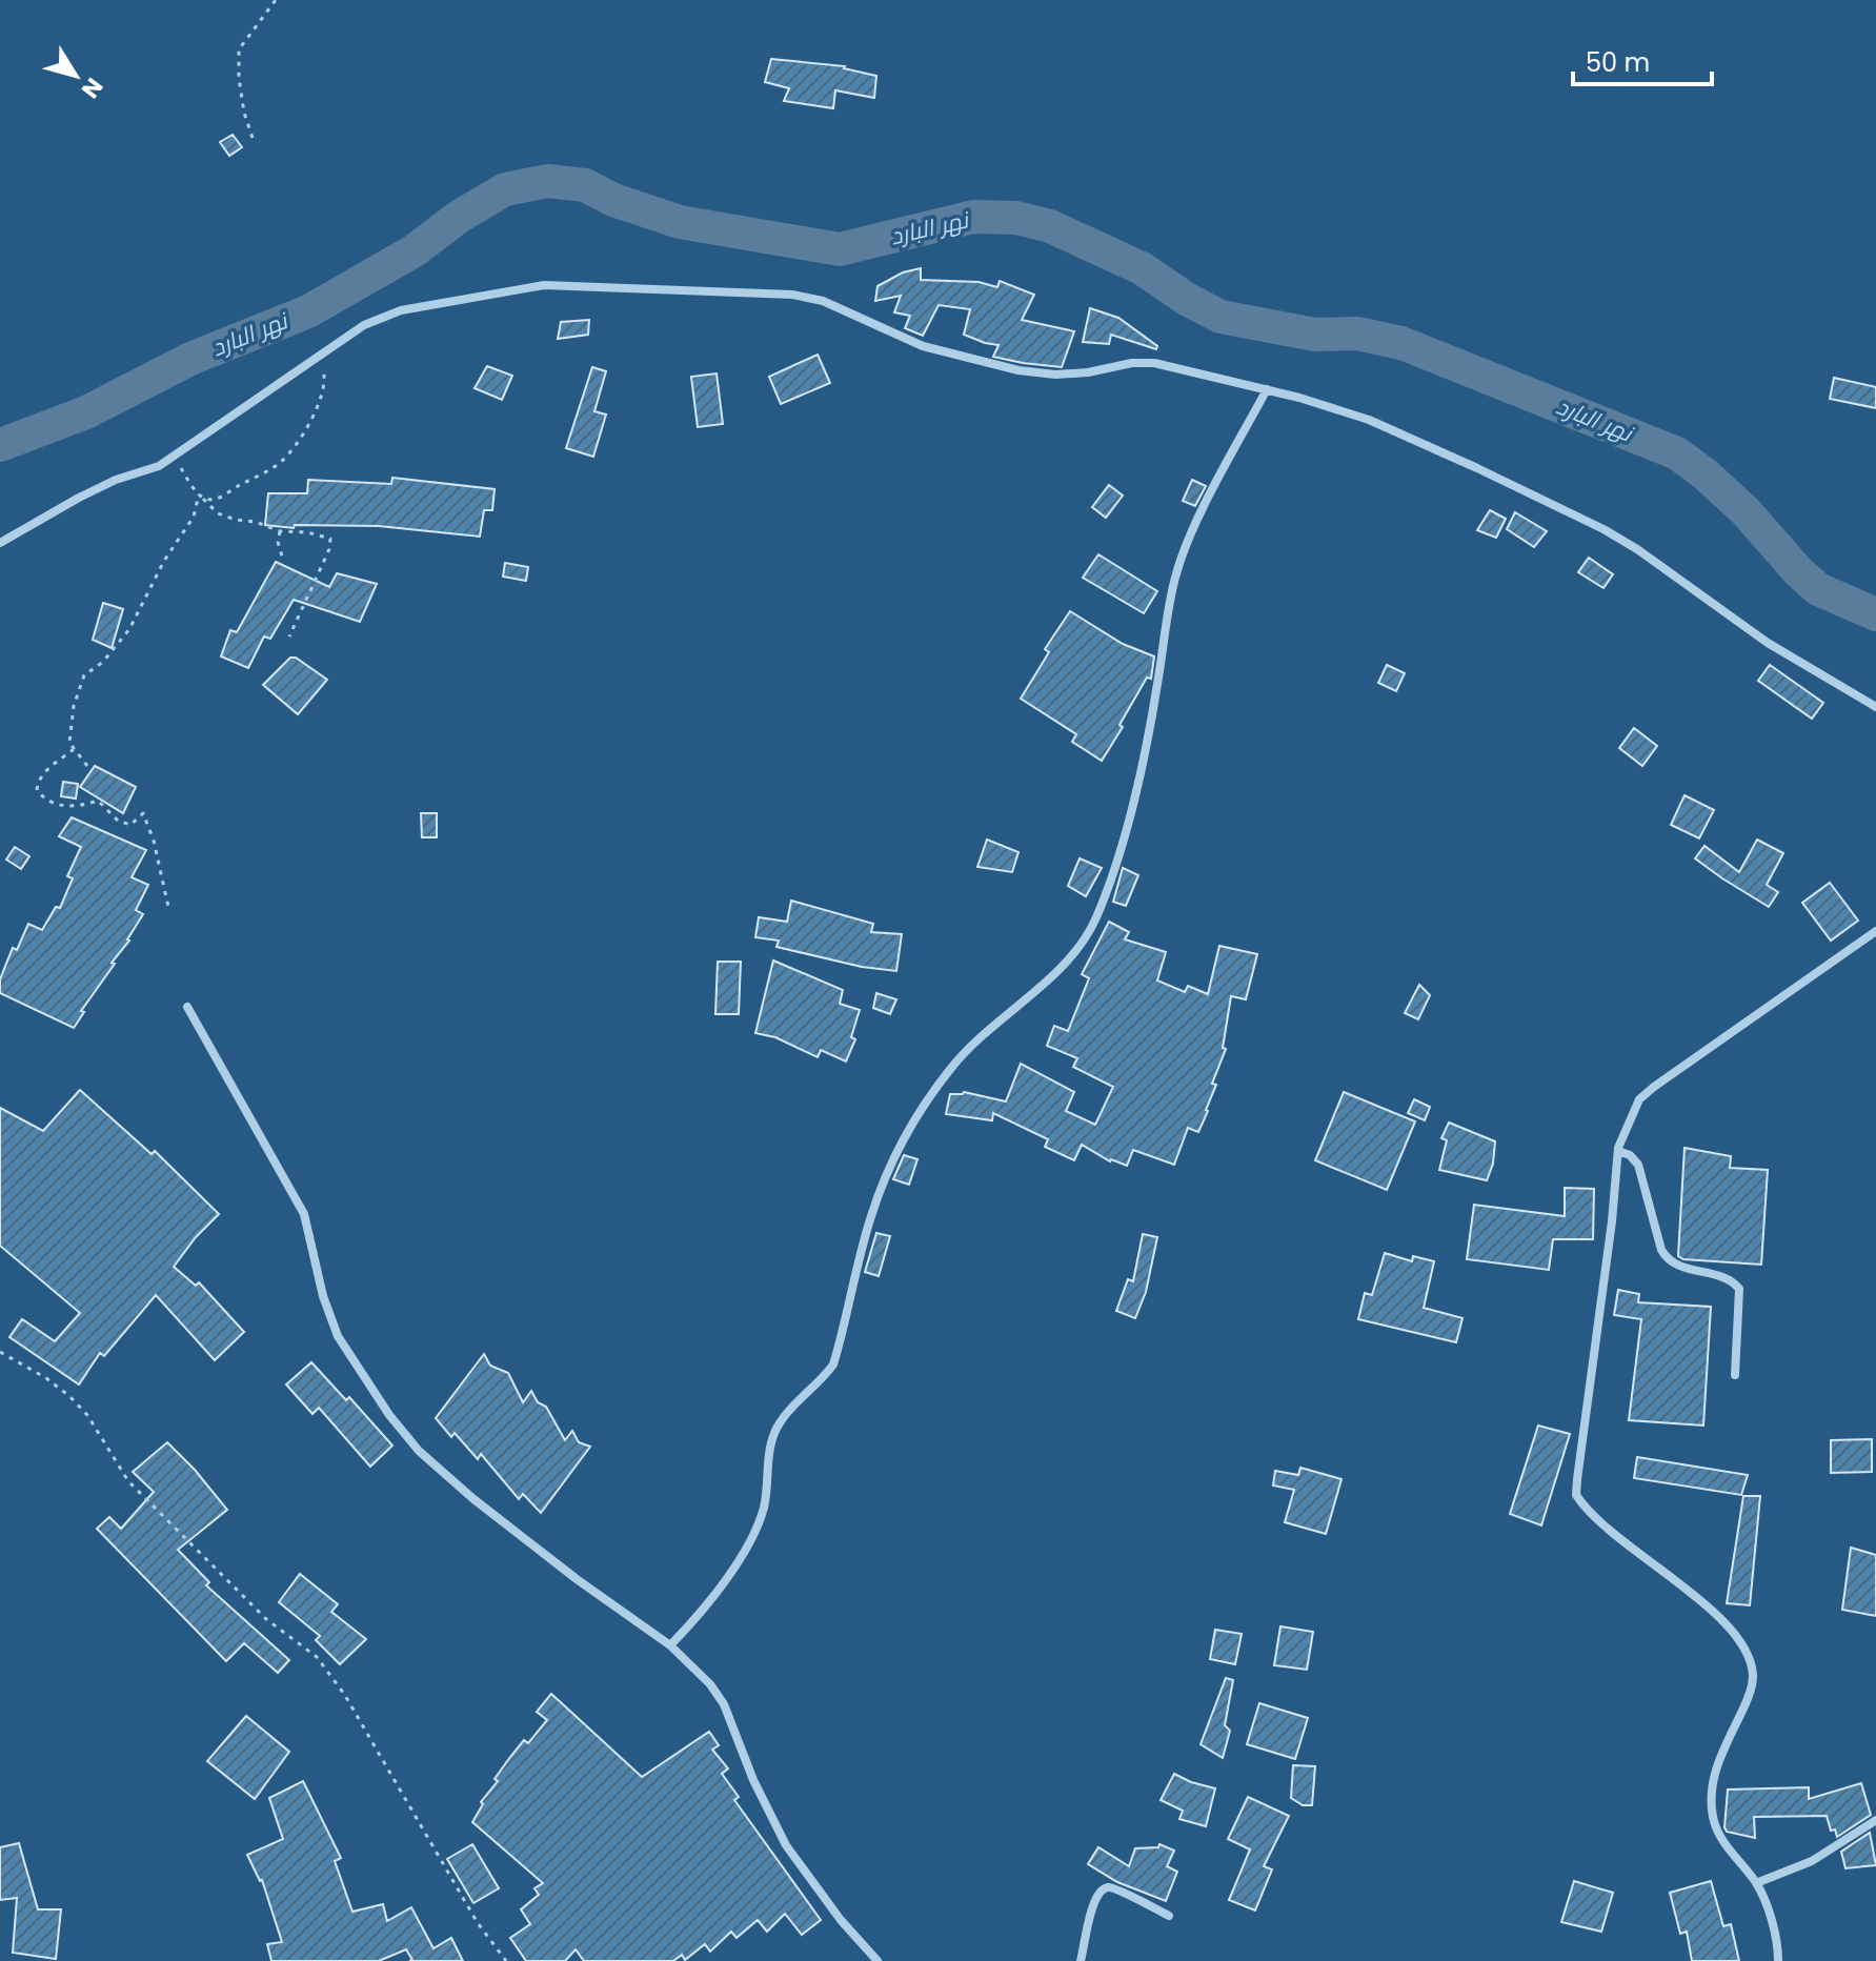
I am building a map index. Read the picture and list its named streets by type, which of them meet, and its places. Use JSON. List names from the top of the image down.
{
  "water": ["نهر البارد"],
  "scale_bar": "50 m",
  "north": "bottom right"
}
